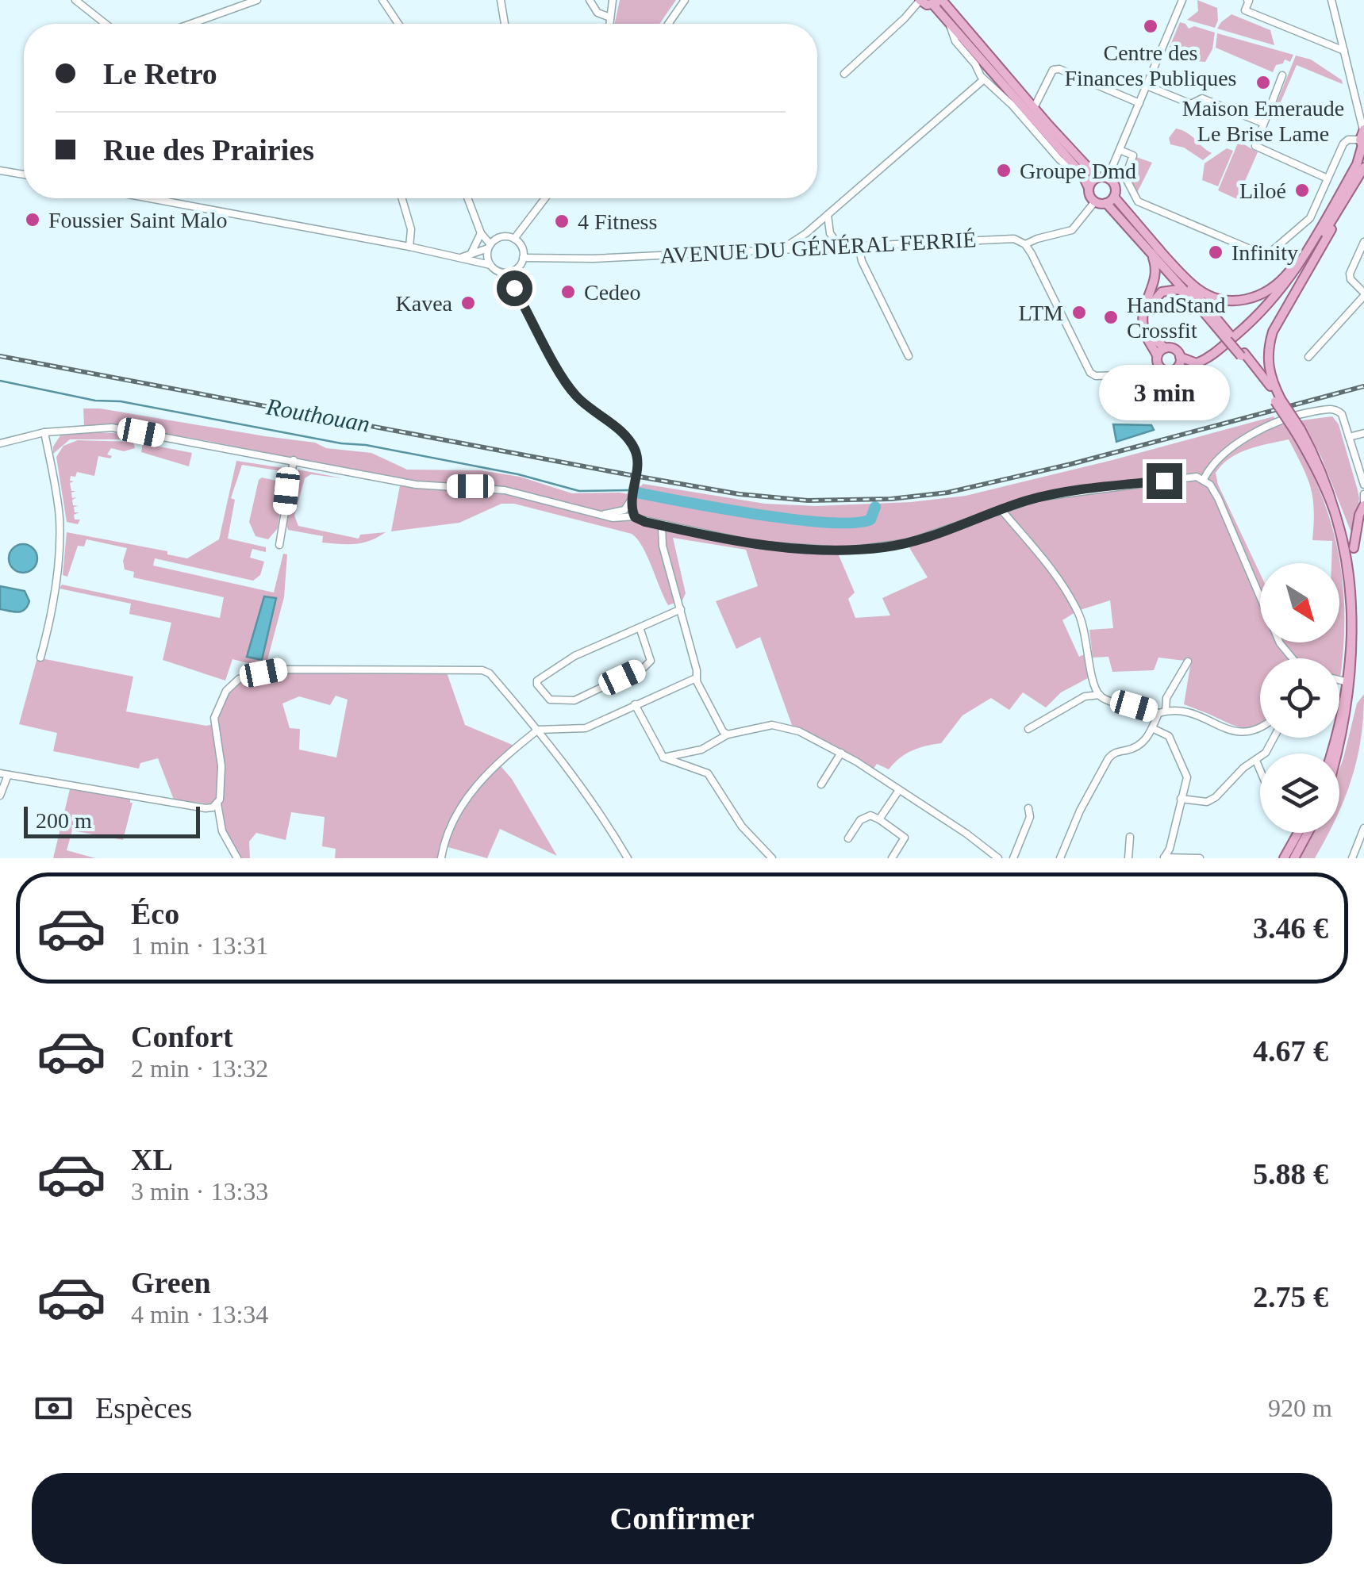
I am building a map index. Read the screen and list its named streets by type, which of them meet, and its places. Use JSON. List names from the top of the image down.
{
  "streets": {
    "street": ["AVENUE DU GÉNÉRAL FERRIÉ"]
  },
  "water": ["Routhouan"],
  "places": [
    "Centre des Finances Publiques",
    "Maison Emeraude Le Brise Lame",
    "Groupe Dmd",
    "Liloé",
    "Foussier Saint Malo",
    "4 Fitness",
    "Infinity",
    "Cedeo",
    "Kavea",
    "LTM",
    "HandStand Crossfit"
  ],
  "scale_bar": "200 m",
  "north": "bottom right",
  "page": {
    "banner": ["Le Retro", "Rue des Prairies"],
    "bubble": "3 min",
    "scale": "200 m",
    "list": [
      {
        "name": "Éco",
        "note": "1 min · 13:31",
        "value": "3.46 €"
      },
      {
        "name": "Confort",
        "note": "2 min · 13:32",
        "value": "4.67 €"
      },
      {
        "name": "XL",
        "note": "3 min · 13:33",
        "value": "5.88 €"
      },
      {
        "name": "Green",
        "note": "4 min · 13:34",
        "value": "2.75 €"
      }
    ],
    "pay": ["Espèces", "920 m"],
    "buttons": "Confirmer"
  }
}
